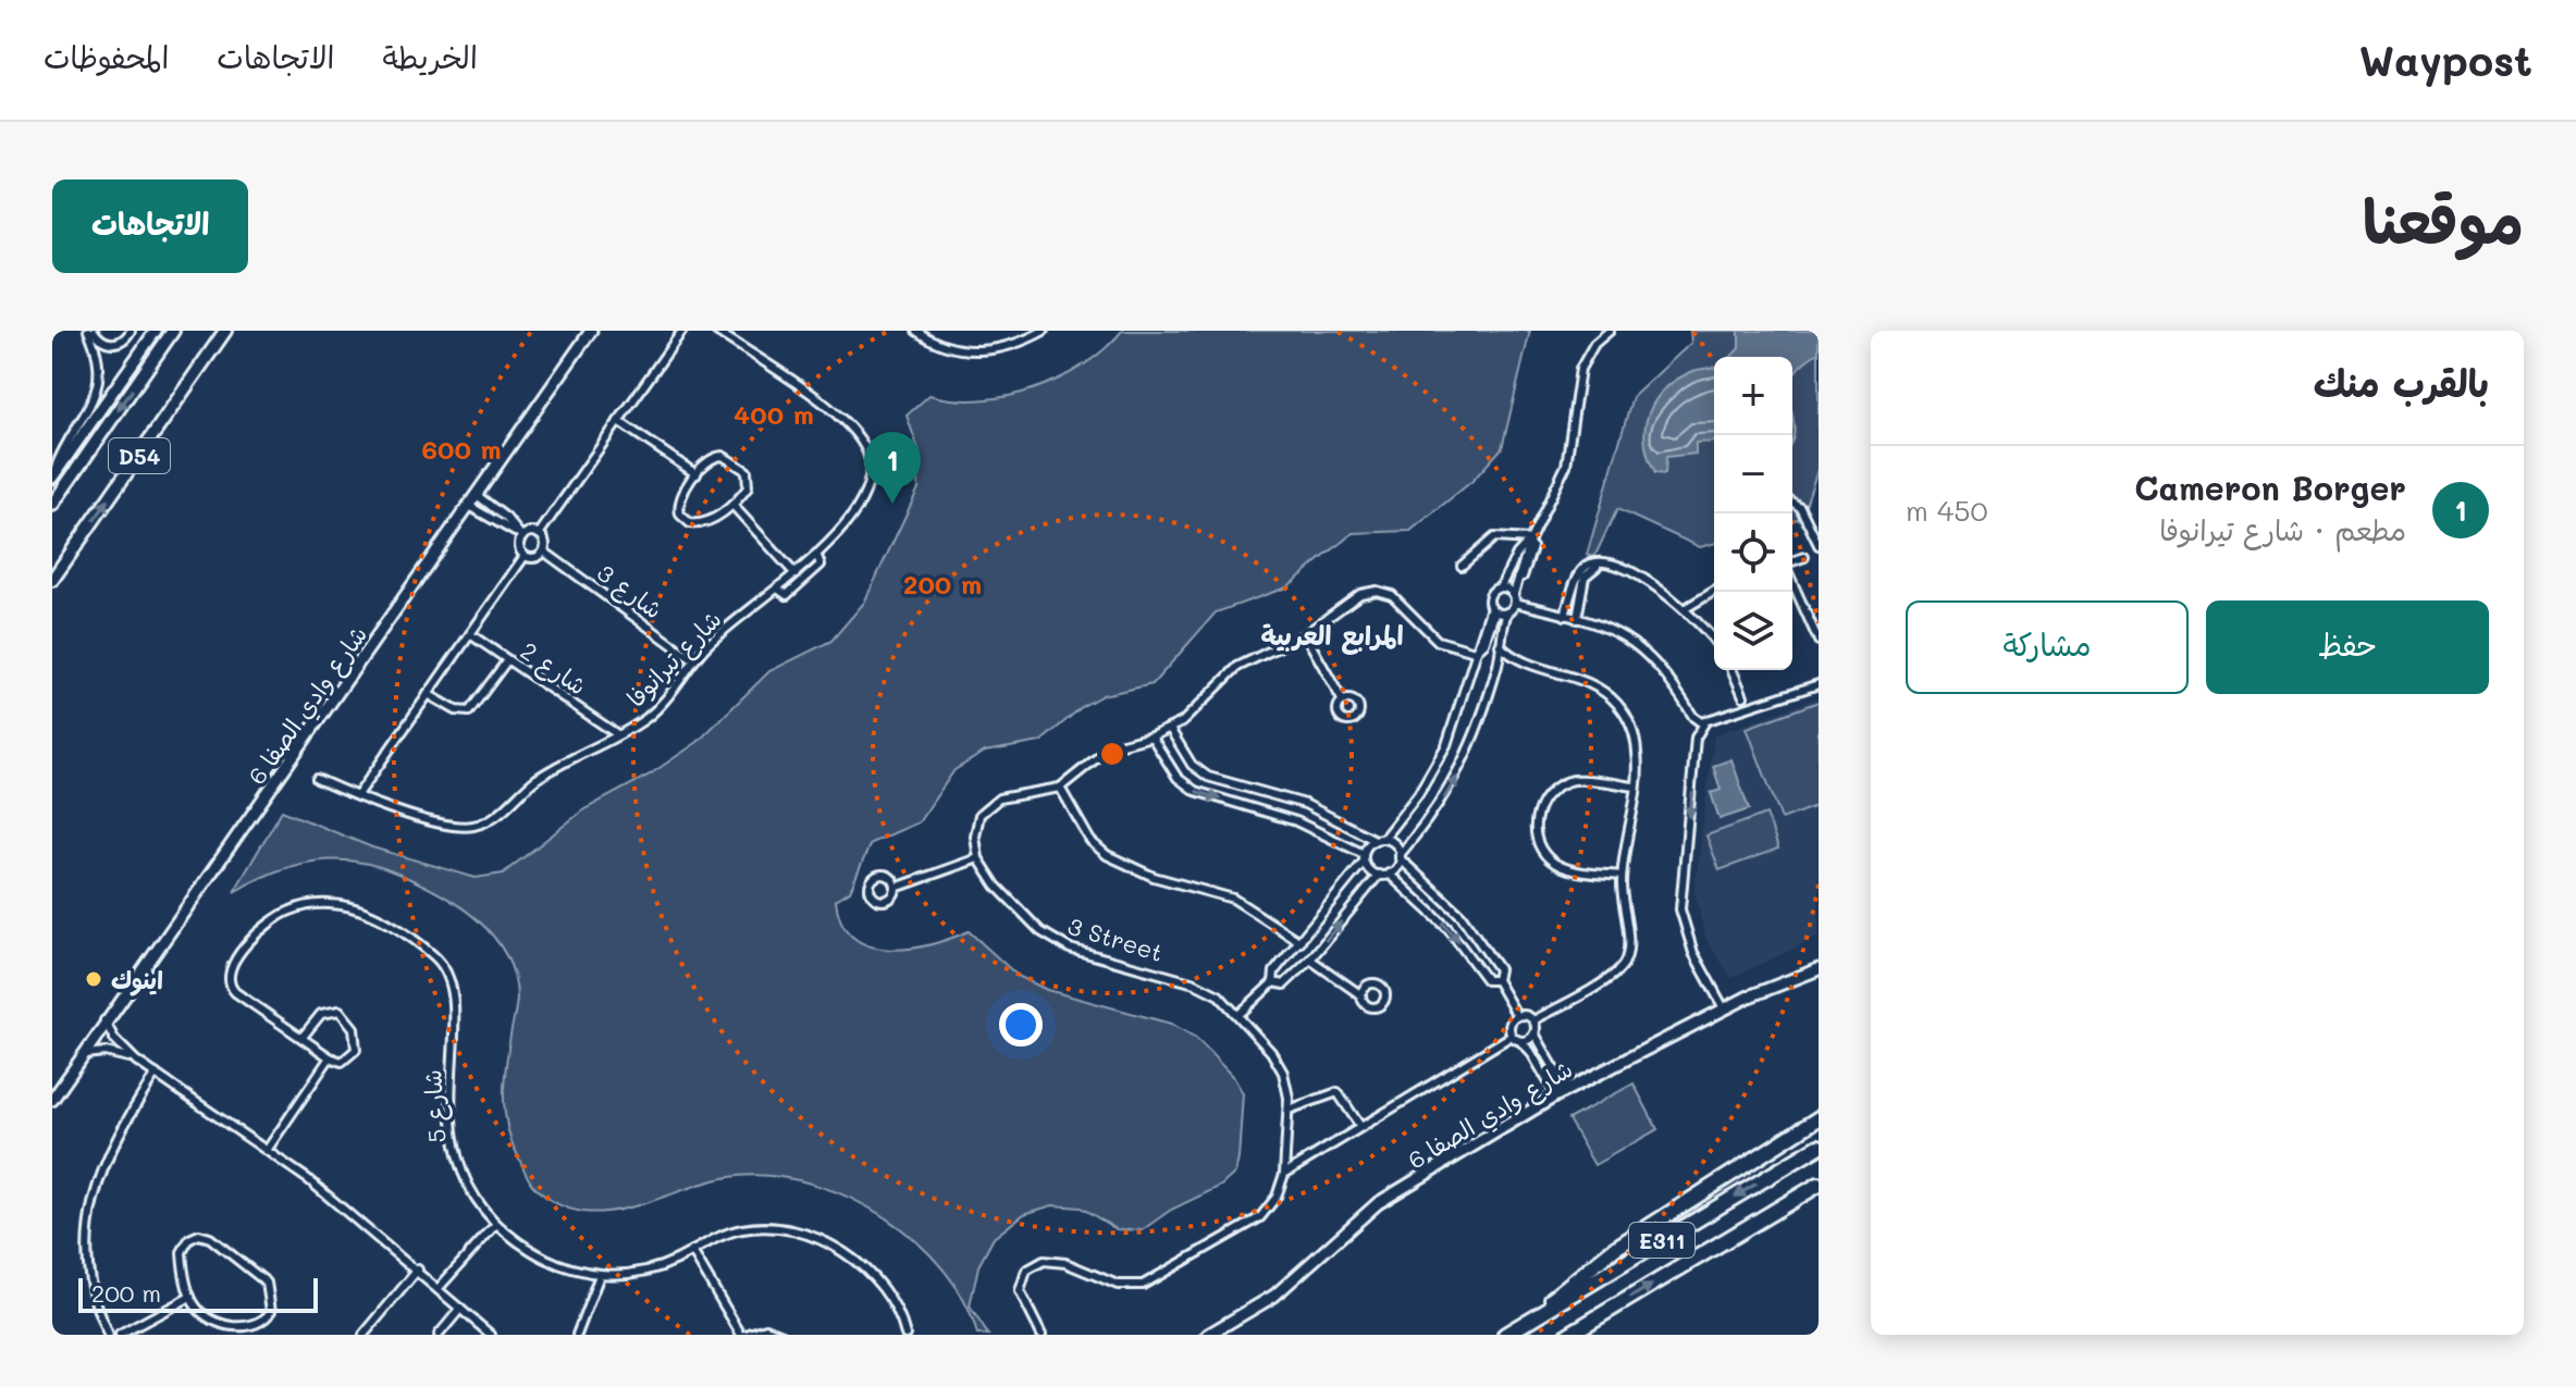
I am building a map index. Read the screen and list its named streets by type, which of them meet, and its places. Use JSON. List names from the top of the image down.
{
  "streets": {
    "highway": ["E311"],
    "main road": ["D54", "شارع وادي الصفا 6"],
    "street": [
      "شارع 3",
      "شارع تيرانوفا",
      "شارع 2",
      "3 Street",
      "شارع 5"
    ]
  },
  "crossings": [
    ["شارع 3", "شارع تيرانوفا"],
    ["شارع تيرانوفا", "شارع 2"]
  ],
  "districts": ["المرابع العربية"],
  "places": ["اينوك"],
  "scale_bar": "200 m",
  "page": {
    "header": "Waypost",
    "nav": ["الخريطة", "الاتجاهات", "المحفوظات"],
    "title": "موقعنا",
    "buttons": [
      "الاتجاهات",
      ["حفظ", "مشاركة"]
    ],
    "heading": "بالقرب منك",
    "map_buttons": ["+", "−"],
    "pins": "1",
    "list": [
      {
        "mark": "1",
        "name": "Cameron Borger",
        "note": "مطعم · شارع تيرانوفا",
        "value": "450 m"
      }
    ],
    "scale": "200 m"
  },
  "rings": ["400 m", "600 m", "200 m"]
}
